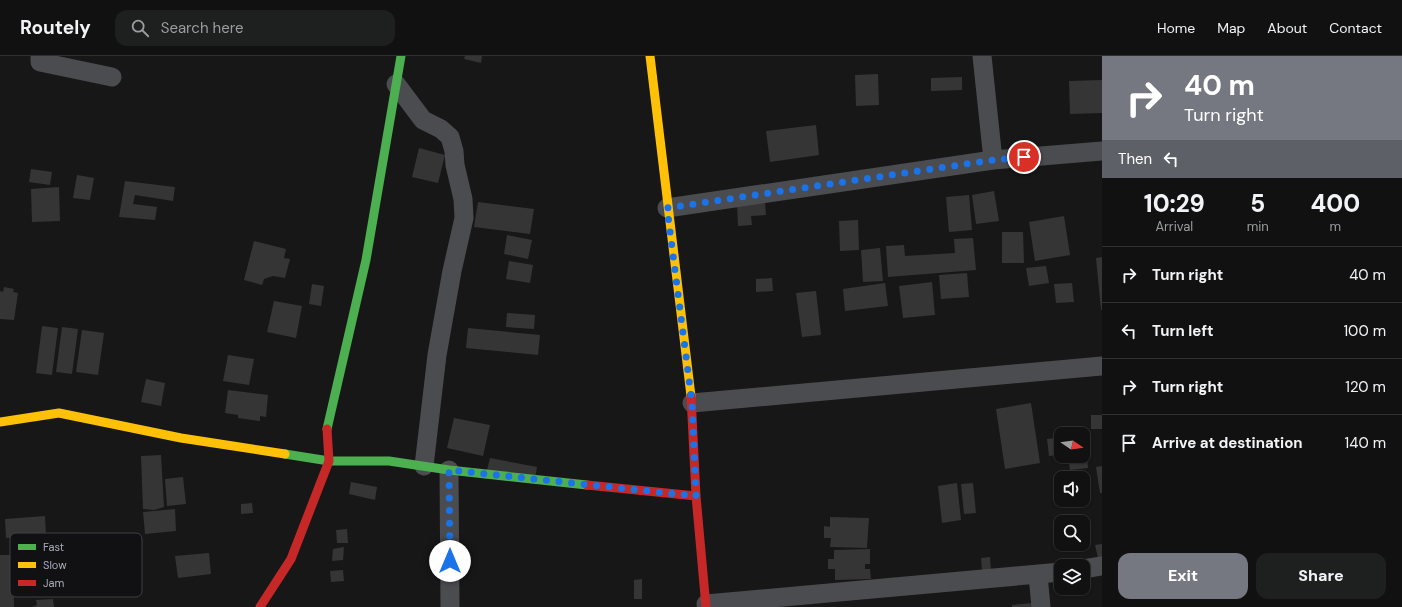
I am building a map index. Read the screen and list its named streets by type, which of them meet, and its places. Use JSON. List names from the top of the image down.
{
  "legend": ["Fast", "Slow", "Jam"],
  "north": "right",
  "page": {
    "header": "Routely",
    "search": "Search here",
    "nav": [
      "Home",
      "Map",
      "About",
      "Contact"
    ],
    "turn": ["40 m", "Turn right"],
    "then": "Then",
    "eta": [
      "10:29",
      "Arrival",
      "5",
      "min",
      "400",
      "m"
    ],
    "list": [
      {
        "name": "Turn right",
        "value": "40 m"
      },
      {
        "name": "Turn left",
        "value": "100 m"
      },
      {
        "name": "Turn right",
        "value": "120 m"
      },
      {
        "name": "Arrive at destination",
        "value": "140 m"
      }
    ],
    "buttons": ["Exit", "Share"]
  }
}
